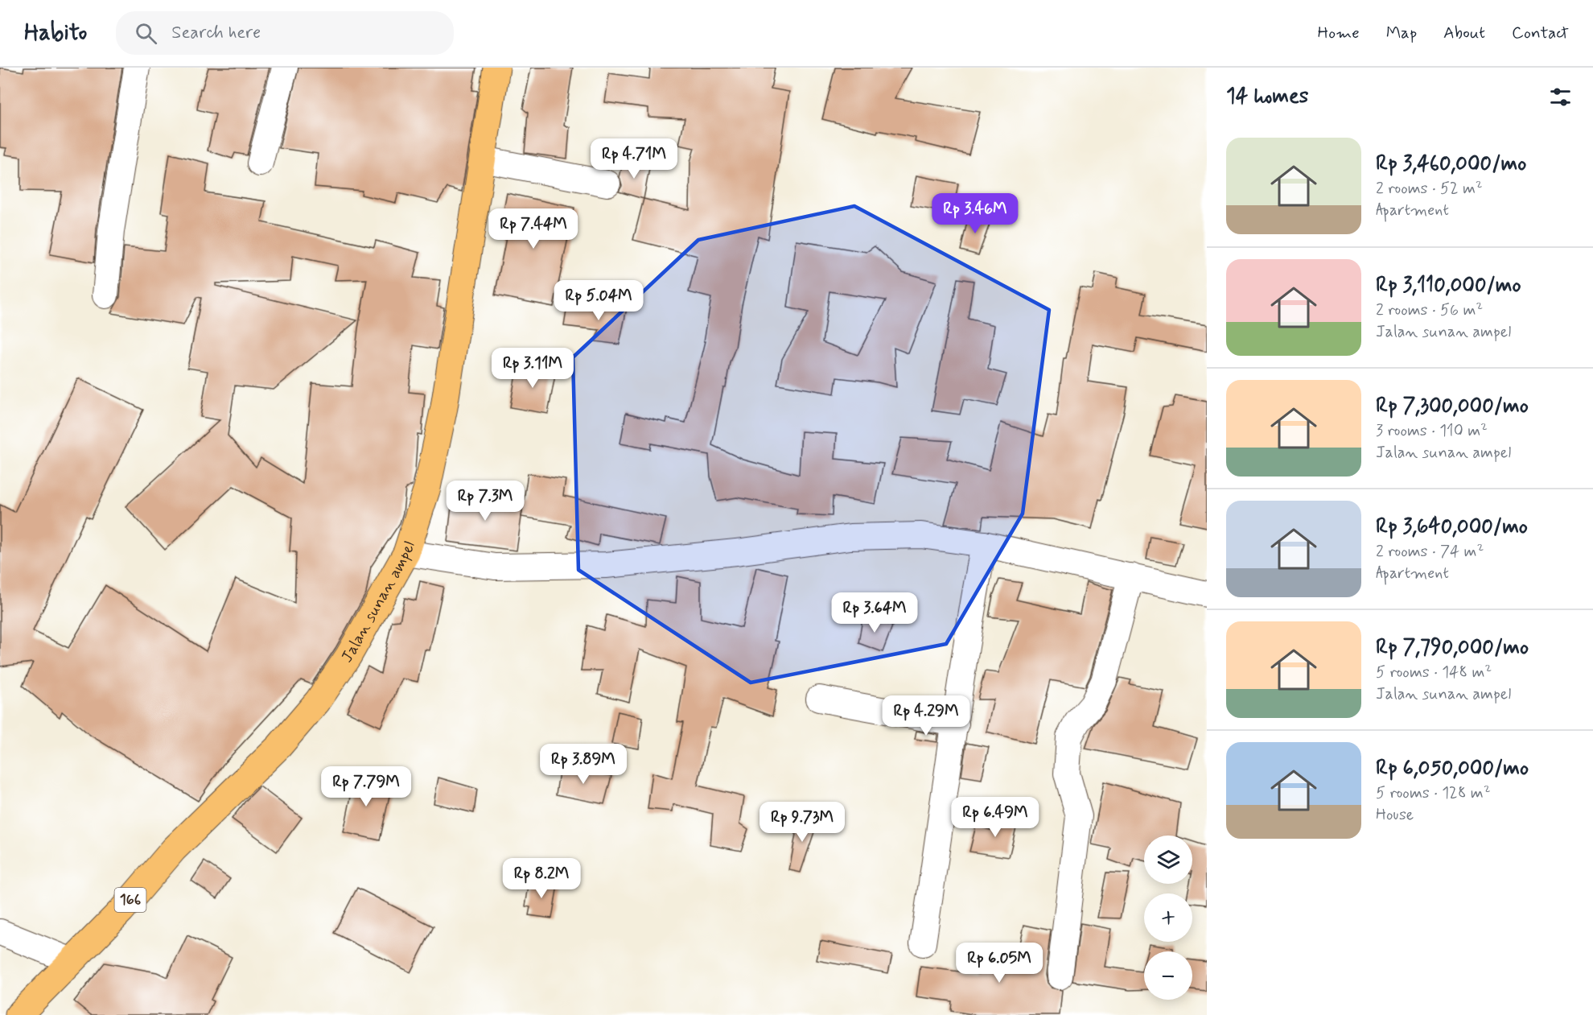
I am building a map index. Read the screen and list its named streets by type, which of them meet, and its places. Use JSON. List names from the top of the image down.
{
  "streets": {
    "main road": ["Jalan sunan ampel", "166"]
  },
  "page": {
    "header": "Habito",
    "search": "Search here",
    "nav": [
      "Home",
      "Map",
      "About",
      "Contact"
    ],
    "heading": "14 homes",
    "list": [
      {
        "name": "Rp 3,460,000/mo",
        "note": "2 rooms · 52 m² · Apartment"
      },
      {
        "name": "Rp 3,110,000/mo",
        "note": "2 rooms · 56 m² · Jalan sunan ampel"
      },
      {
        "name": "Rp 7,300,000/mo",
        "note": "3 rooms · 110 m² · Jalan sunan ampel"
      },
      {
        "name": "Rp 3,640,000/mo",
        "note": "2 rooms · 74 m² · Apartment"
      },
      {
        "name": "Rp 7,790,000/mo",
        "note": "5 rooms · 148 m² · Jalan sunan ampel"
      },
      {
        "name": "Rp 6,050,000/mo",
        "note": "5 rooms · 128 m² · House"
      }
    ],
    "price": [
      "Rp 4.71M",
      "Rp 3.46M",
      "Rp 7.44M",
      "Rp 5.04M",
      "Rp 3.11M",
      "Rp 7.3M",
      "Rp 3.64M",
      "Rp 4.29M",
      "Rp 3.89M",
      "Rp 7.79M",
      "Rp 6.49M",
      "Rp 9.73M",
      "Rp 8.2M",
      "Rp 6.05M"
    ],
    "map_buttons": ["+", "−"]
  }
}
